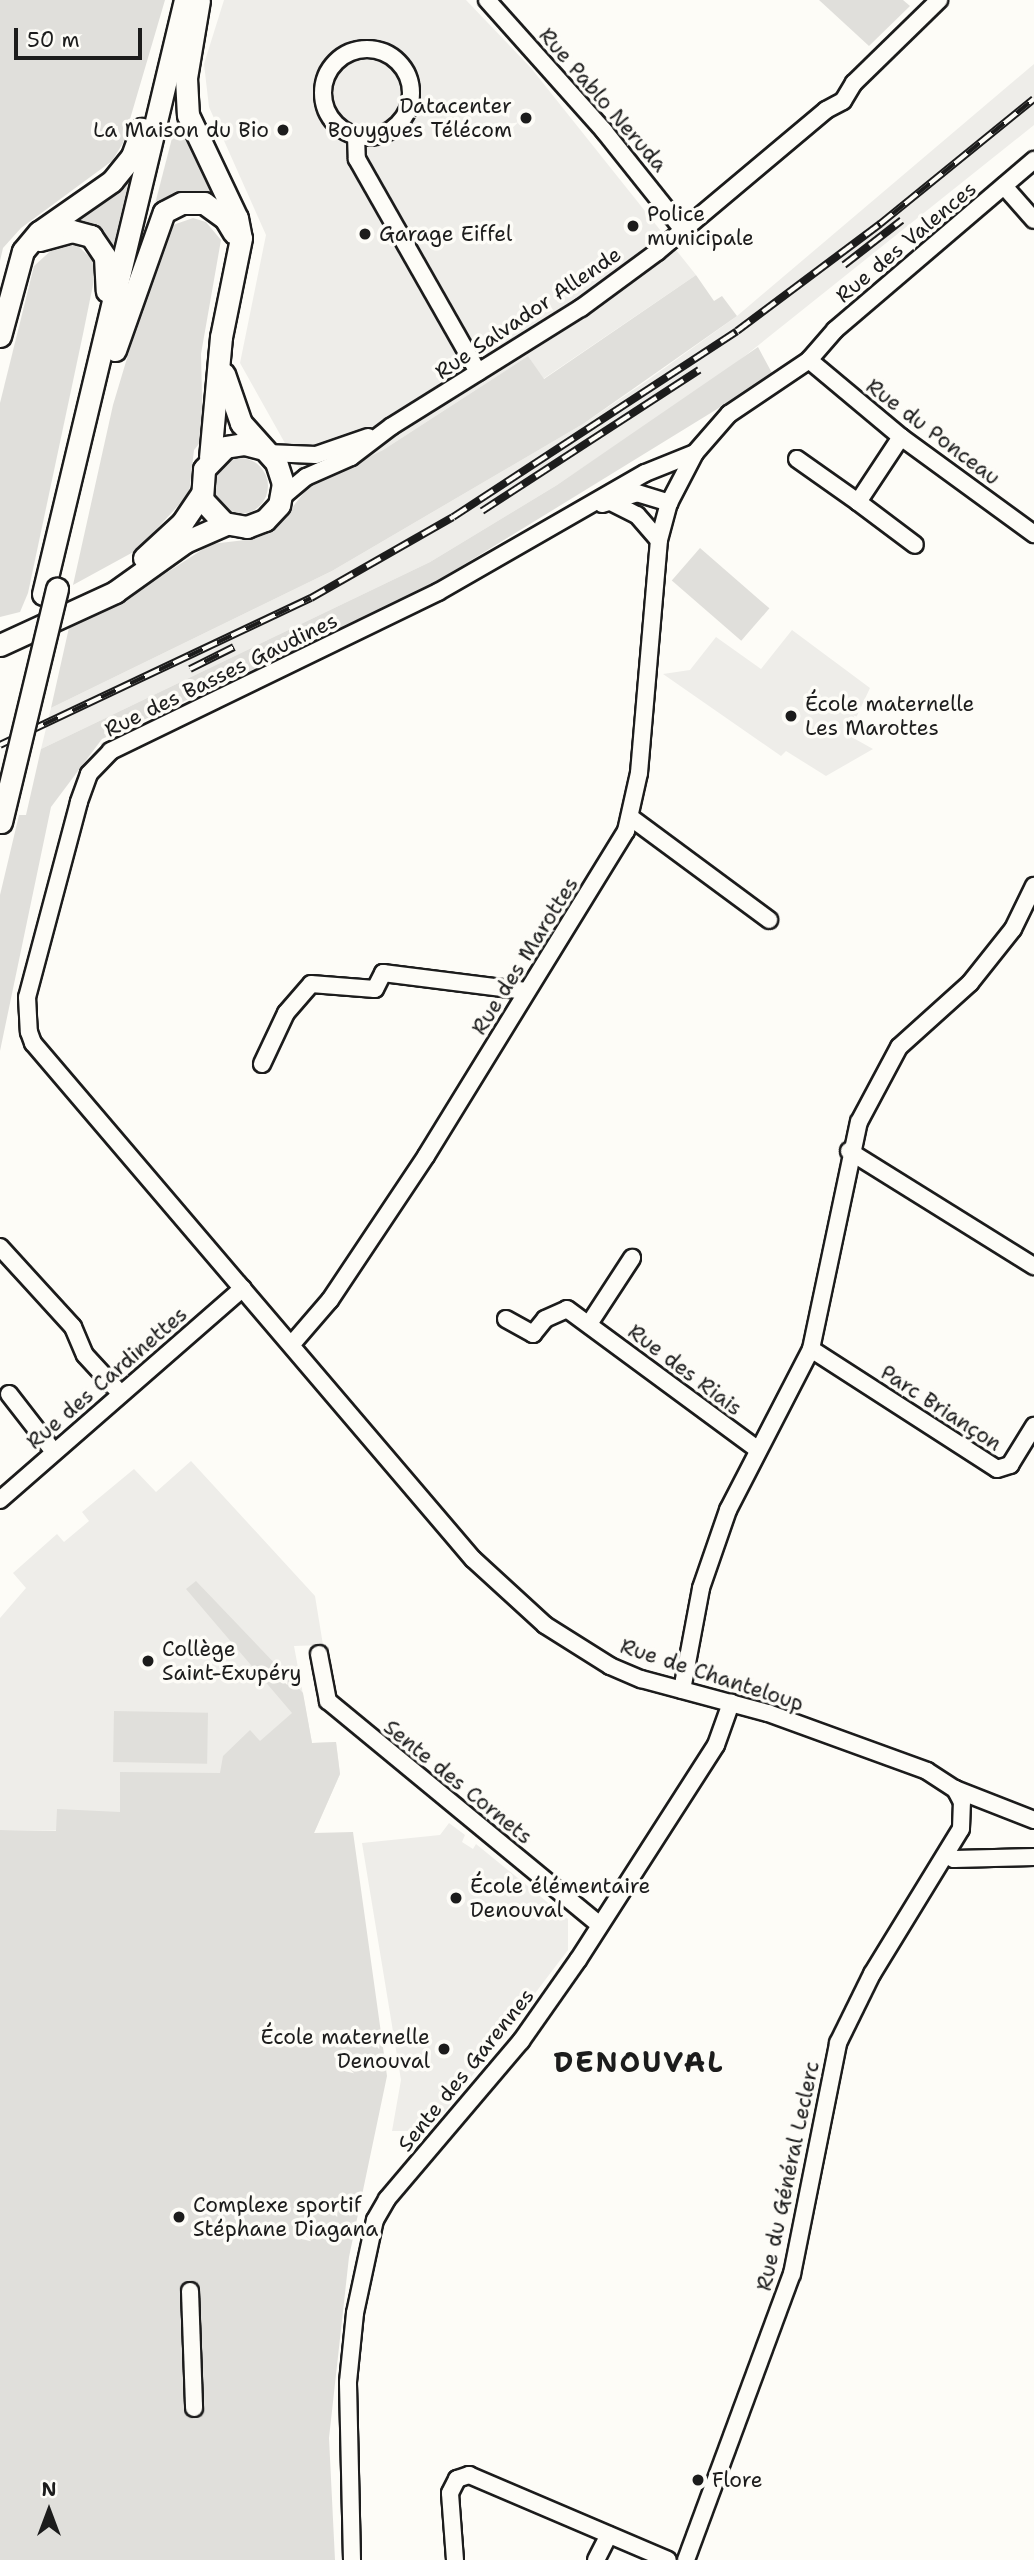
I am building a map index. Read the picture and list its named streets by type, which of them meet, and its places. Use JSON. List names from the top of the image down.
{
  "streets": {
    "street": [
      "Rue Pablo Neruda",
      "Rue des Valences",
      "Rue Salvador Allende",
      "Rue du Ponceau",
      "Rue des Basses Gaudines",
      "Rue des Marottes",
      "Rue des Riais",
      "Rue des Cardinettes",
      "Parc Briançon",
      "Rue de Chanteloup",
      "Sente des Cornets",
      "Sente des Garennes",
      "Rue du Général Leclerc"
    ]
  },
  "crossings": [
    ["Rue Pablo Neruda", "Rue Salvador Allende"],
    ["Rue des Valences", "Rue du Ponceau"],
    ["Rue des Valences", "Rue des Basses Gaudines"],
    ["Rue du Ponceau", "Rue des Basses Gaudines"],
    ["Rue des Basses Gaudines", "Rue des Marottes"],
    ["Rue des Basses Gaudines", "Rue des Cardinettes"],
    ["Rue des Basses Gaudines", "Rue de Chanteloup"],
    ["Rue des Marottes", "Rue de Chanteloup"],
    ["Rue de Chanteloup", "Sente des Garennes"],
    ["Sente des Cornets", "Sente des Garennes"]
  ],
  "districts": ["DENOUVAL"],
  "places": [
    "Datacenter Bouygues Télécom",
    "La Maison du Bio",
    "Police municipale",
    "Garage Eiffel",
    "École maternelle Les Marottes",
    "Collège Saint-Exupéry",
    "École élémentaire Denouval",
    "École maternelle Denouval",
    "Complexe sportif Stéphane Diagana",
    "Flore"
  ],
  "scale_bar": "50 m",
  "north": "top"
}
